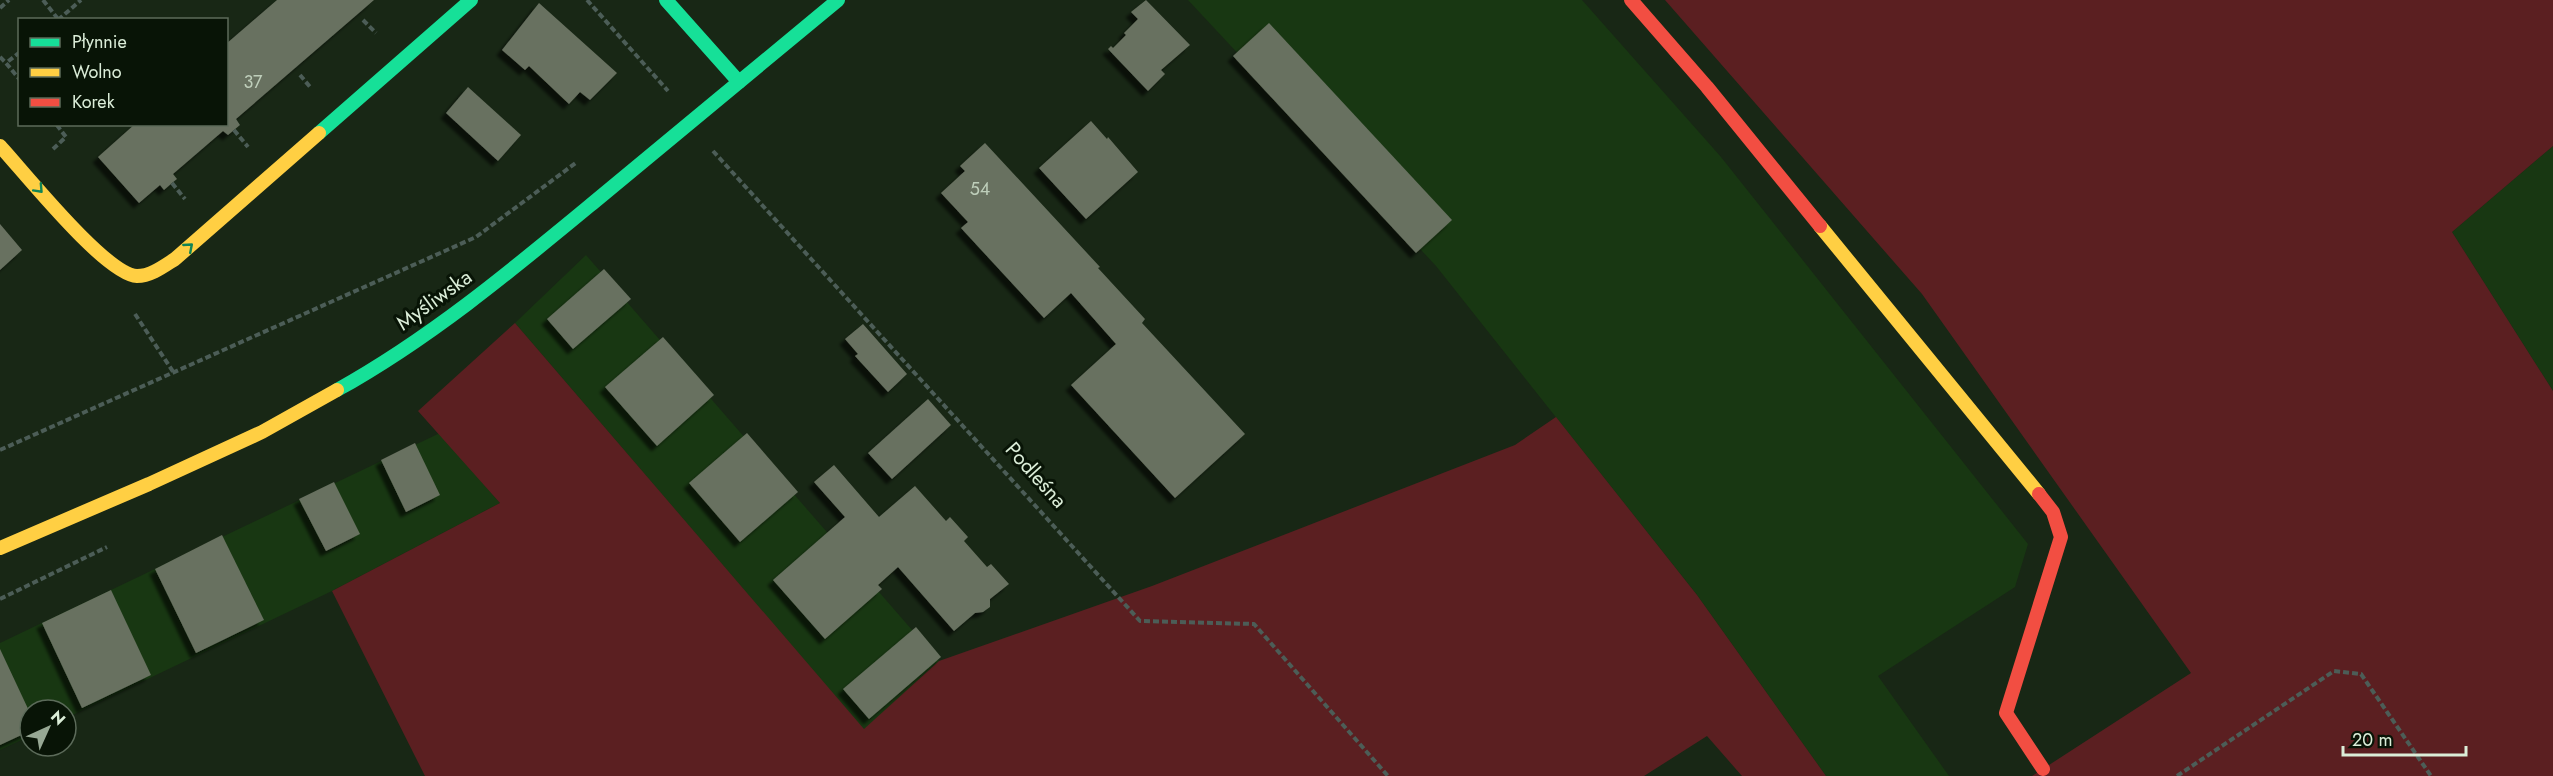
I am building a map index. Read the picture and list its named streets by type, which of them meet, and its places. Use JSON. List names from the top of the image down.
{
  "streets": {
    "street": ["Myśliwska"],
    "path": ["Podleśna"]
  },
  "crossings": [
    ["Myśliwska", "Podleśna"]
  ],
  "house_numbers": ["37", "54"],
  "legend": ["Płynnie", "Wolno", "Korek"],
  "scale_bar": "20 m",
  "north": "top right"
}
